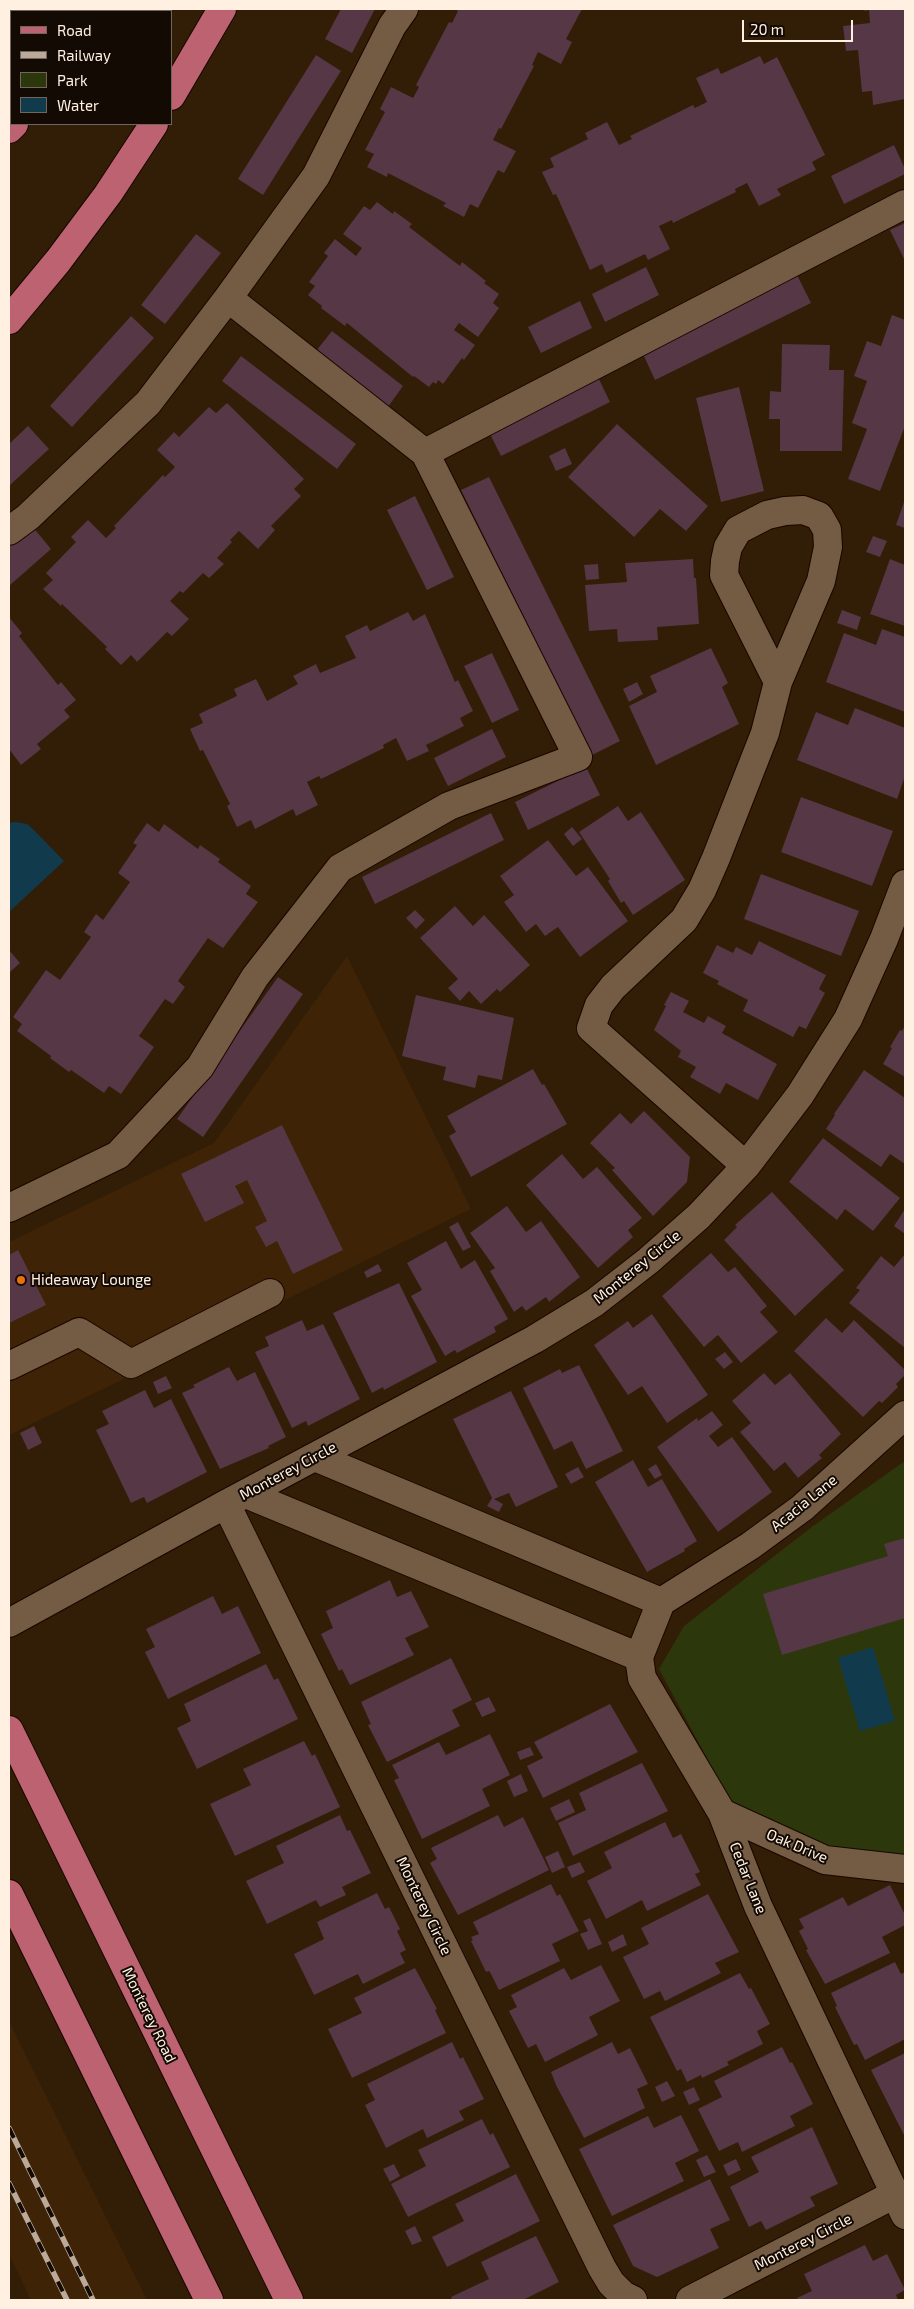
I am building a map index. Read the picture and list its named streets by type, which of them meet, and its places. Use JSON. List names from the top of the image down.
{
  "streets": {
    "main road": ["Monterey Road"],
    "street": [
      "Monterey Circle",
      "Acacia Lane",
      "Oak Drive",
      "Cedar Lane"
    ]
  },
  "crossings": [
    ["Monterey Circle", "Cedar Lane"],
    ["Oak Drive", "Cedar Lane"]
  ],
  "places": ["Hideaway Lounge"],
  "legend": [
    "Road",
    "Railway",
    "Park",
    "Water"
  ],
  "scale_bar": "20 m"
}
